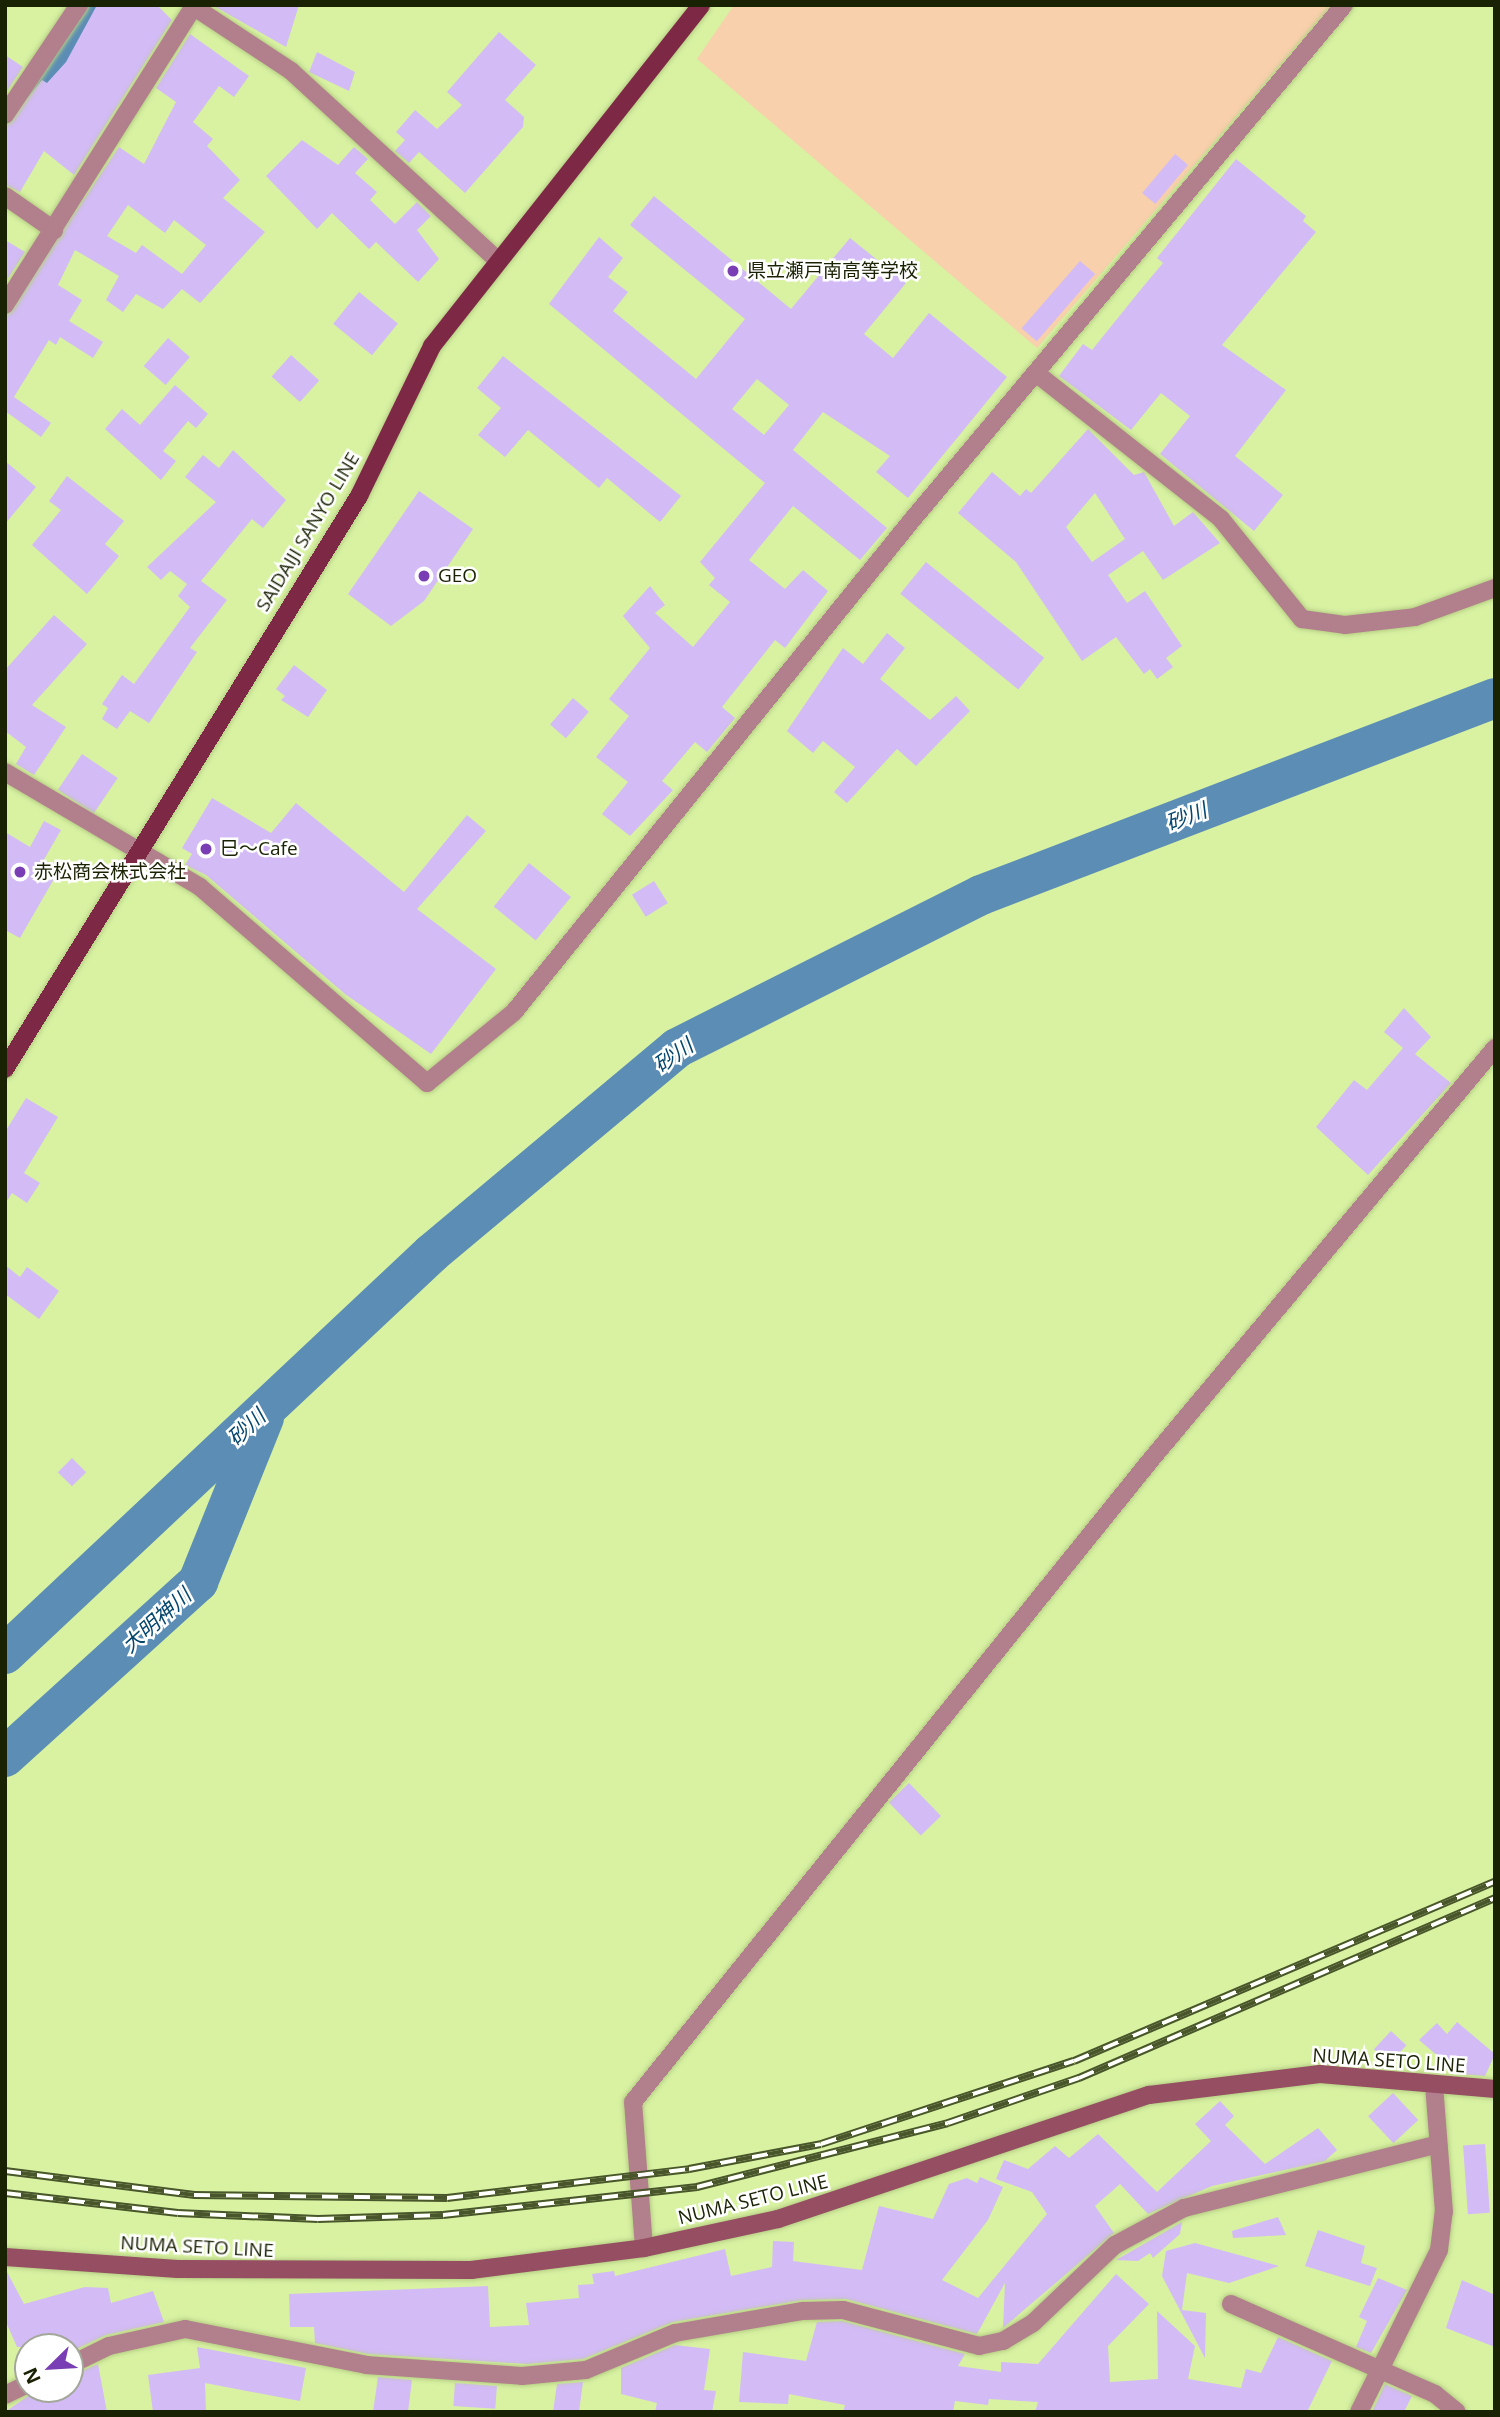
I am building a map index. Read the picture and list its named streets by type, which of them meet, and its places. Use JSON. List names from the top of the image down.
{
  "streets": {
    "main road": ["SAIDAIJI SANYO LINE", "NUMA SETO LINE"]
  },
  "water": ["砂川", "大明神川"],
  "places": [
    "県立瀬戸南高等学校",
    "GEO",
    "巳～Cafe",
    "赤松商会株式会社"
  ],
  "north": "bottom left"
}
